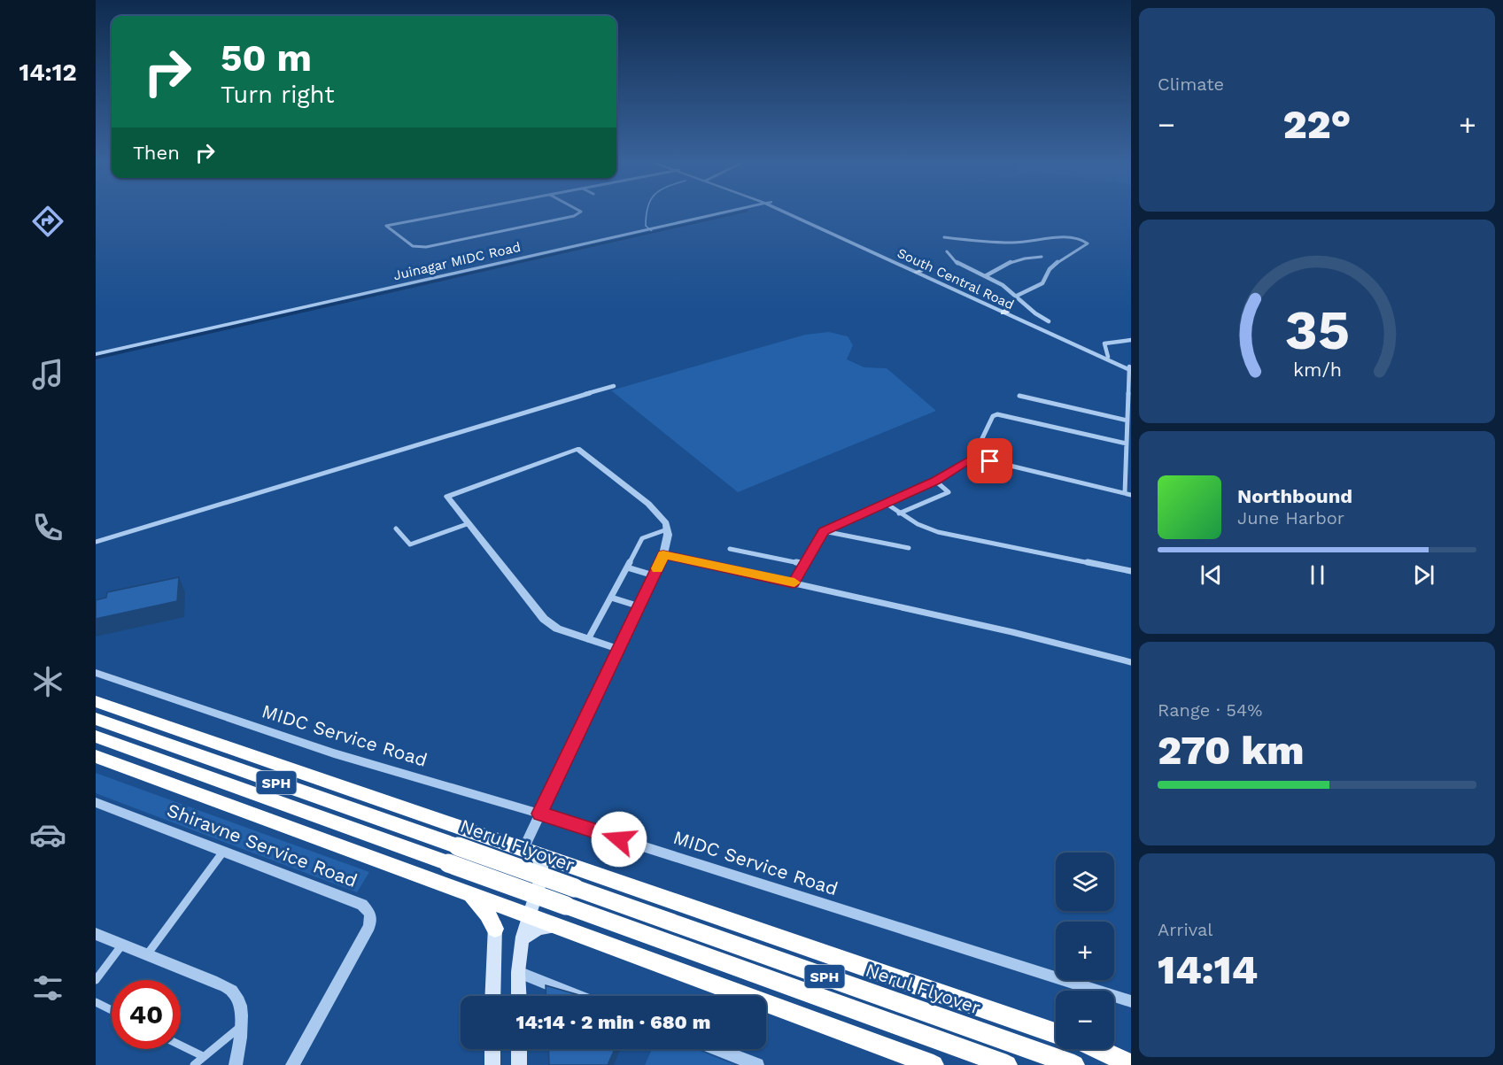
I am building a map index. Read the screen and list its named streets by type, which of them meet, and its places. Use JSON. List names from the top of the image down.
{
  "streets": {
    "highway": ["SPH", "Nerul Flyover"],
    "street": [
      "Juinagar MIDC Road",
      "South Central Road",
      "MIDC Service Road",
      "Shiravne Service Road"
    ]
  },
  "page": {
    "tabs": "14:12",
    "tile": [
      "Climate",
      ["Range · 54%", "270 km"],
      ["Arrival", "14:14"]
    ],
    "turn": ["50 m", "Turn right"],
    "heat": ["−", "22°", "+"],
    "then": "Then",
    "song": ["Northbound", "June Harbor"],
    "map_buttons": ["+", "−"],
    "limit": "40",
    "trip": "14:14 · 2 min · 680 m",
    "gauge": ["35", "km/h"]
  }
}
